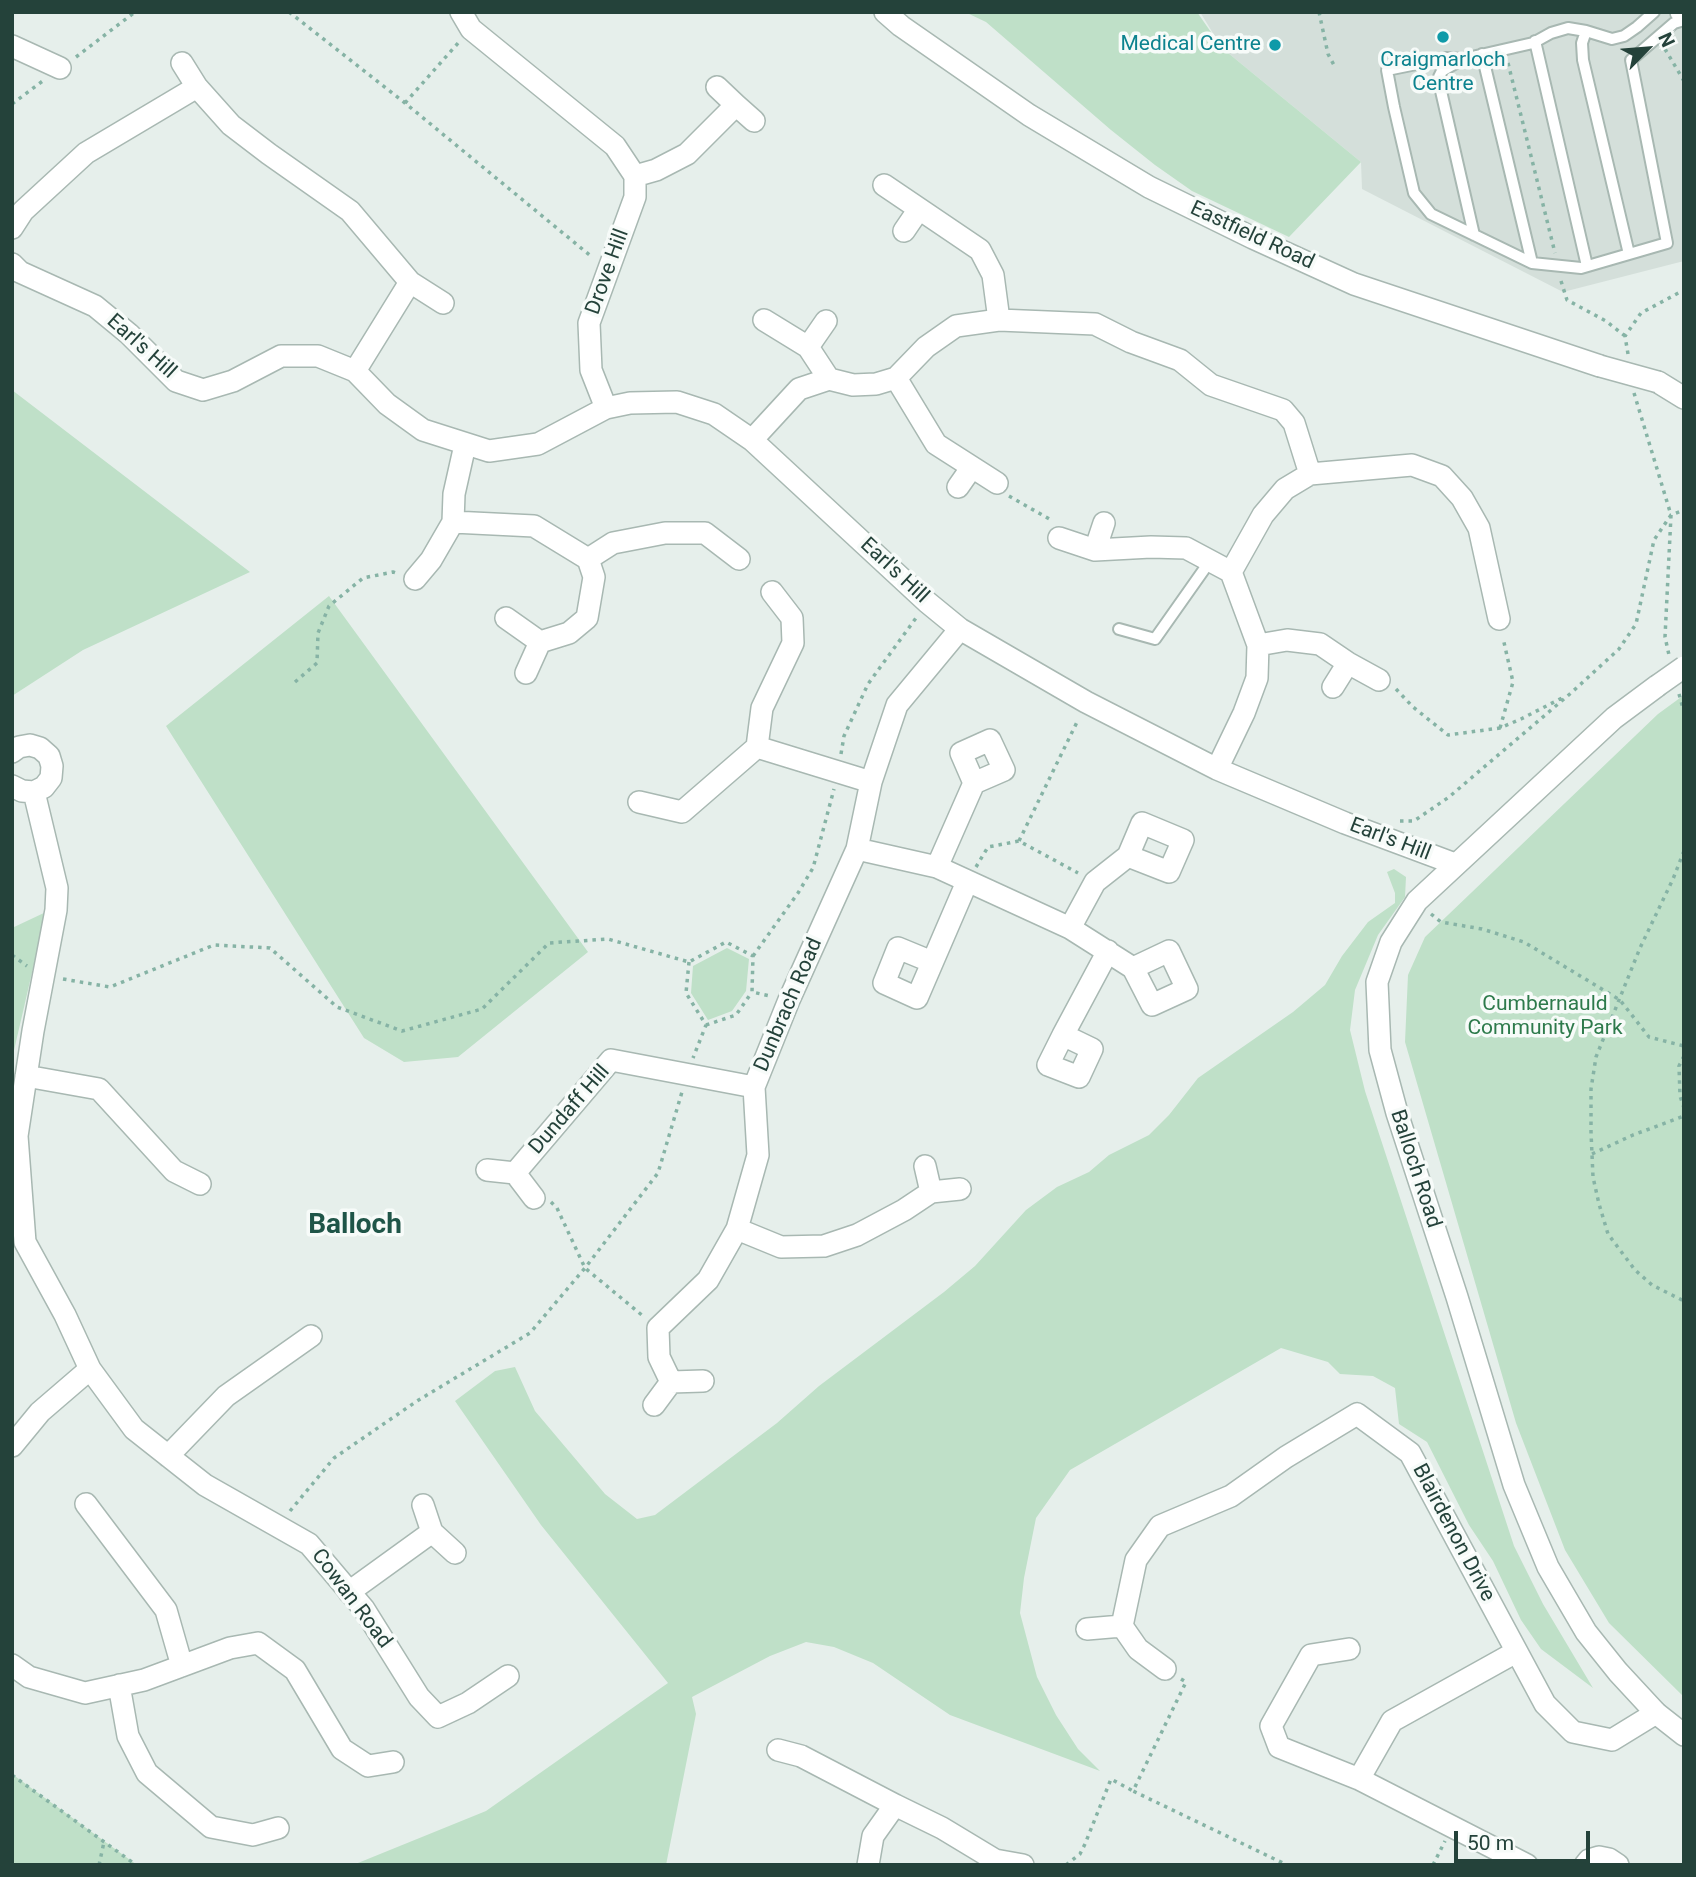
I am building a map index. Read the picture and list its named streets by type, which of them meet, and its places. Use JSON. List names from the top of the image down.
{
  "streets": {
    "street": [
      "Eastfield Road",
      "Drove Hill",
      "Earl's Hill",
      "Dunbrach Road",
      "Dundaff Hill",
      "Balloch Road",
      "Blairdenon Drive",
      "Cowan Road"
    ]
  },
  "crossings": [
    ["Drove Hill", "Earl's Hill"],
    ["Earl's Hill", "Dunbrach Road"],
    ["Earl's Hill", "Balloch Road"],
    ["Dunbrach Road", "Dundaff Hill"],
    ["Balloch Road", "Blairdenon Drive"]
  ],
  "districts": ["Balloch"],
  "parks": ["Cumbernauld Community Park"],
  "places": ["Craigmarloch Centre", "Medical Centre"],
  "scale_bar": "50 m",
  "north": "top right"
}
